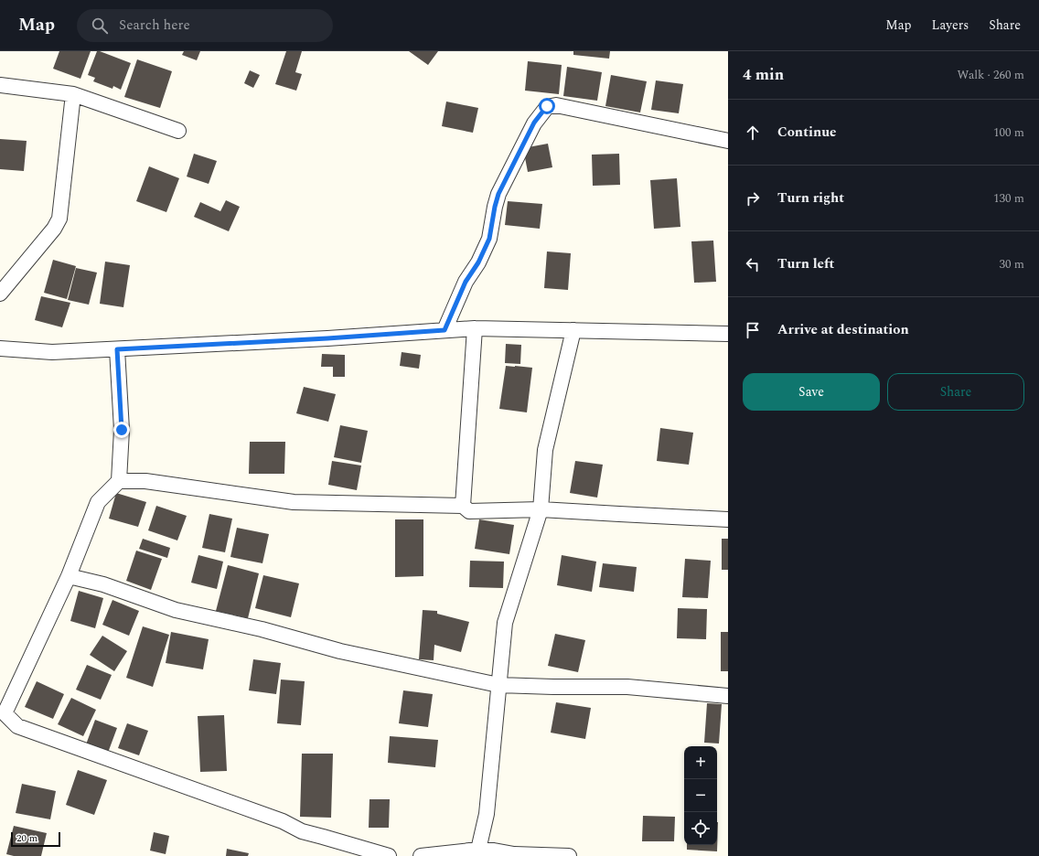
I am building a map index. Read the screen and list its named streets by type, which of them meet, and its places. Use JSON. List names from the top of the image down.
{
  "scale_bar": "20 m",
  "page": {
    "header": "Map",
    "search": "Search here",
    "nav": ["Map", "Layers", "Share"],
    "heading": ["4 min", "Walk · 260 m"],
    "list": [
      ["Continue", "100 m"],
      ["Turn right", "130 m"],
      ["Turn left", "30 m"],
      "Arrive at destination"
    ],
    "buttons": ["Save", "Share"],
    "map_buttons": ["+", "−"],
    "scale": "20 m"
  }
}
